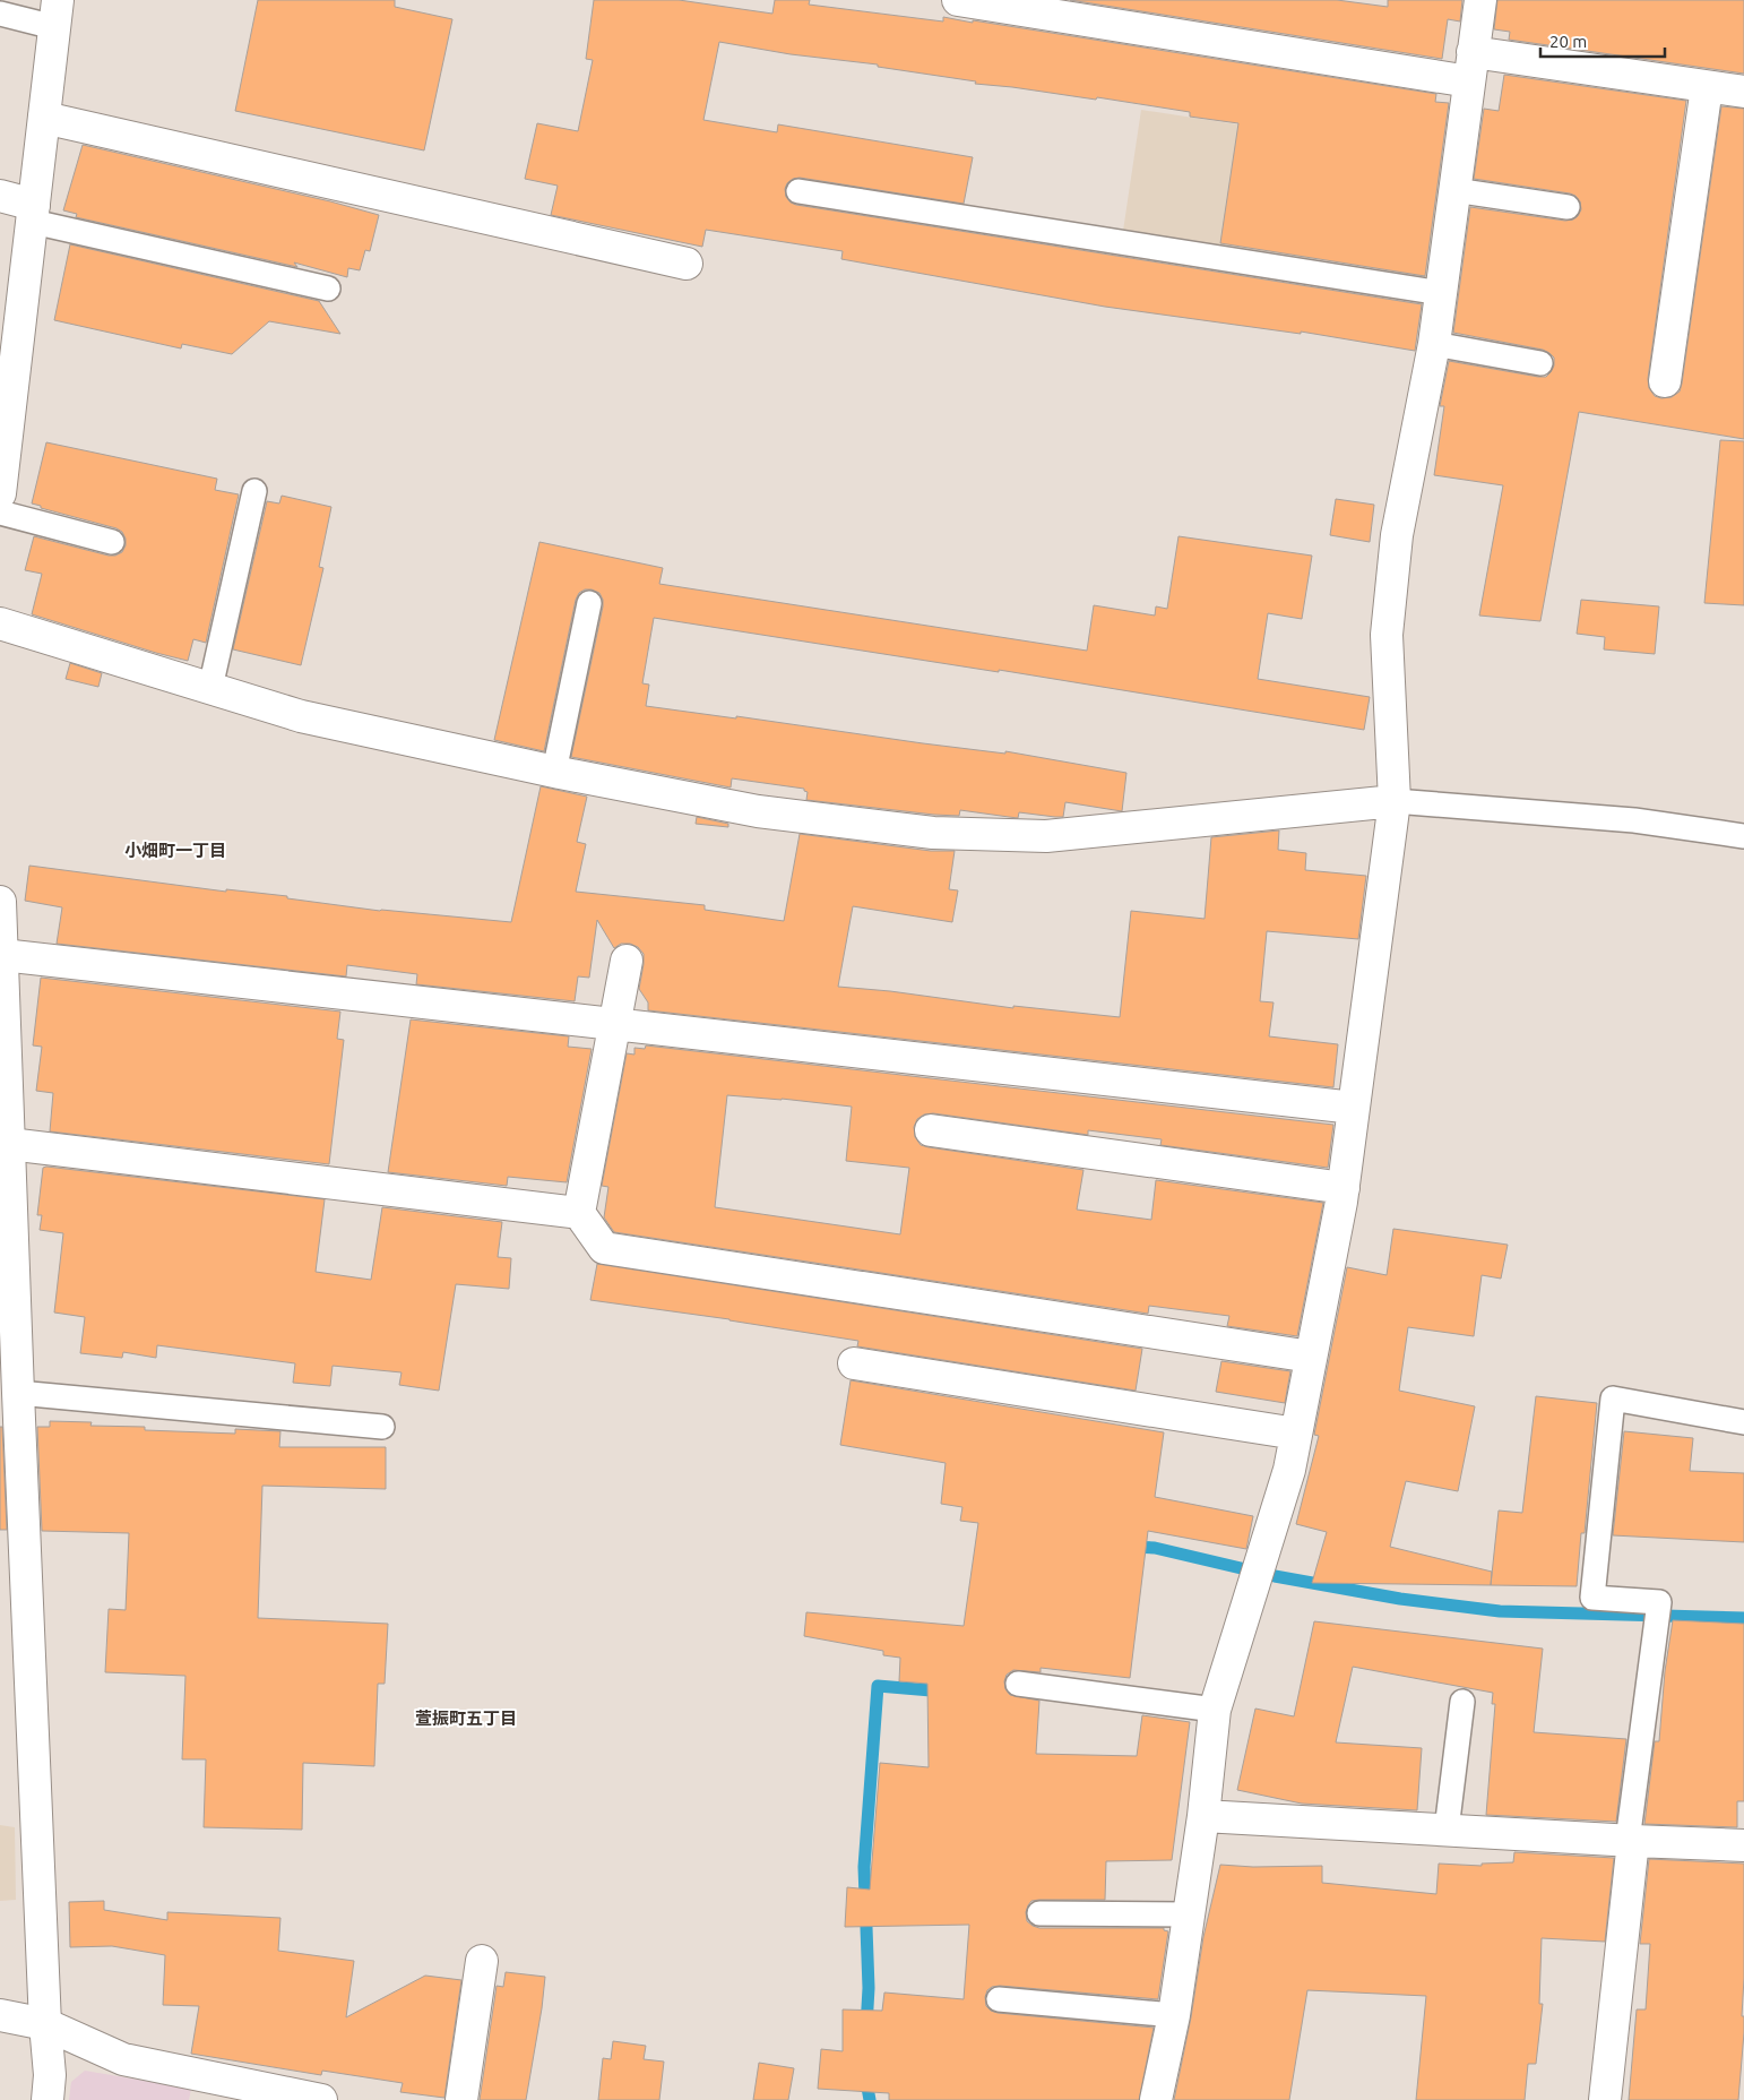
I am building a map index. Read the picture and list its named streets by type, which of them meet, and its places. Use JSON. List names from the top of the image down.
{
  "districts": ["小畑町一丁目", "萱振町五丁目"],
  "scale_bar": "20 m"
}
